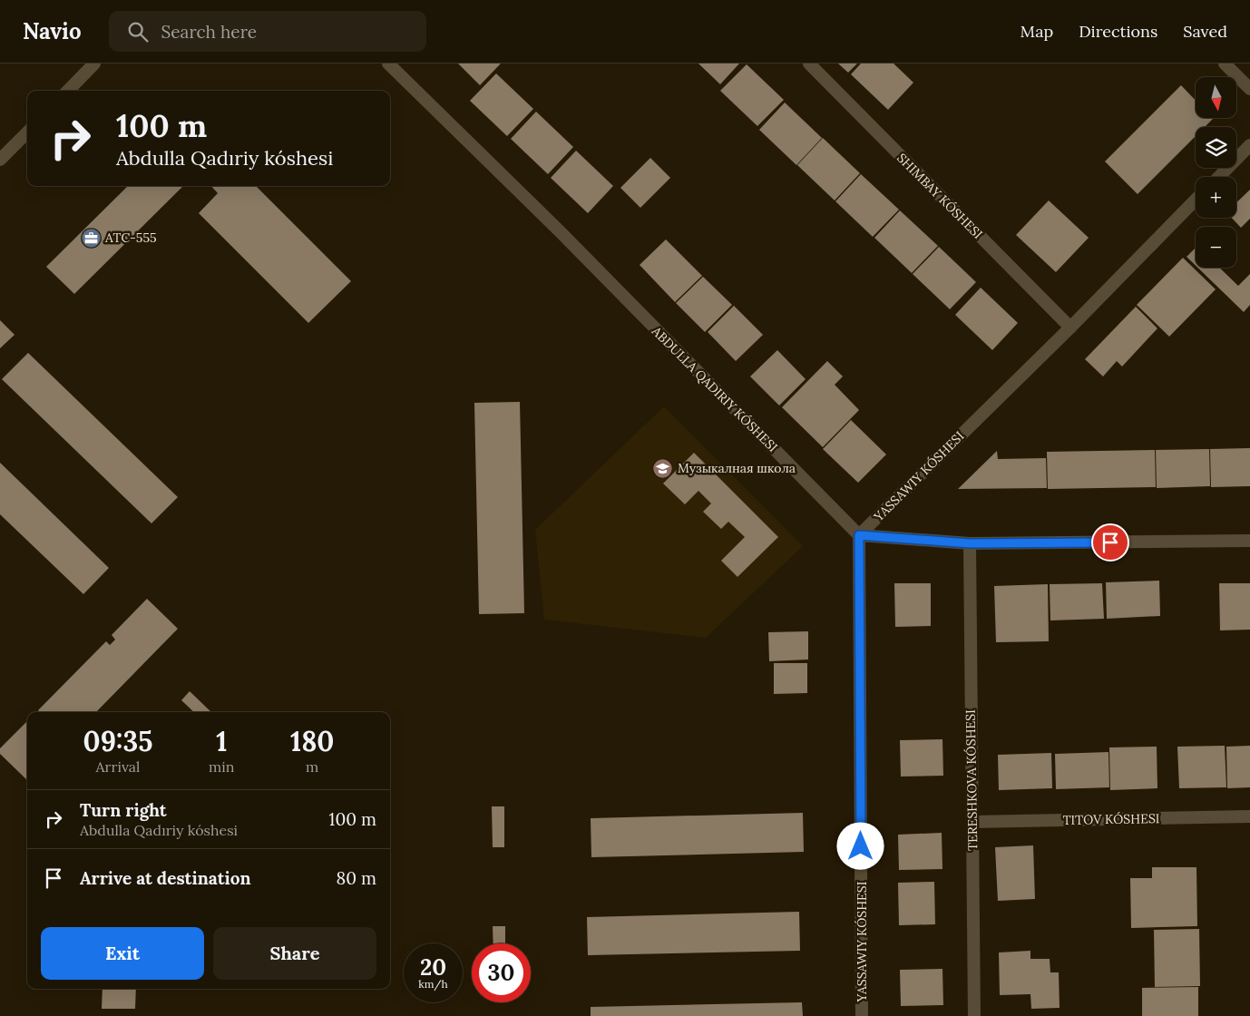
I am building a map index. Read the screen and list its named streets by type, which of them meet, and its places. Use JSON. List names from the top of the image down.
{
  "streets": {
    "street": [
      "SHIMBAY KÓSHESI",
      "YASSAWIY KÓSHESI",
      "TERESHKOVA KÓSHESI",
      "TITOV KÓSHESI"
    ]
  },
  "crossings": [
    ["SHIMBAY KÓSHESI", "YASSAWIY KÓSHESI"],
    ["TERESHKOVA KÓSHESI", "TITOV KÓSHESI"]
  ],
  "places": {
    "office": ["АТС-555"],
    "school or university": ["Музыкалная школа"]
  },
  "north": "bottom",
  "page": {
    "header": "Navio",
    "search": "Search here",
    "nav": ["Map", "Directions", "Saved"],
    "map_buttons": ["+", "−"],
    "turn": ["100 m", "Abdulla Qadıriy kóshesi"],
    "eta": [
      "09:35",
      "Arrival",
      "1",
      "min",
      "180",
      "m"
    ],
    "list": [
      {
        "name": "Turn right",
        "note": "Abdulla Qadıriy kóshesi",
        "value": "100 m"
      },
      {
        "name": "Arrive at destination",
        "value": "80 m"
      }
    ],
    "buttons": ["Exit", "Share"],
    "speed": "20 km/h",
    "limit": "30"
  }
}
